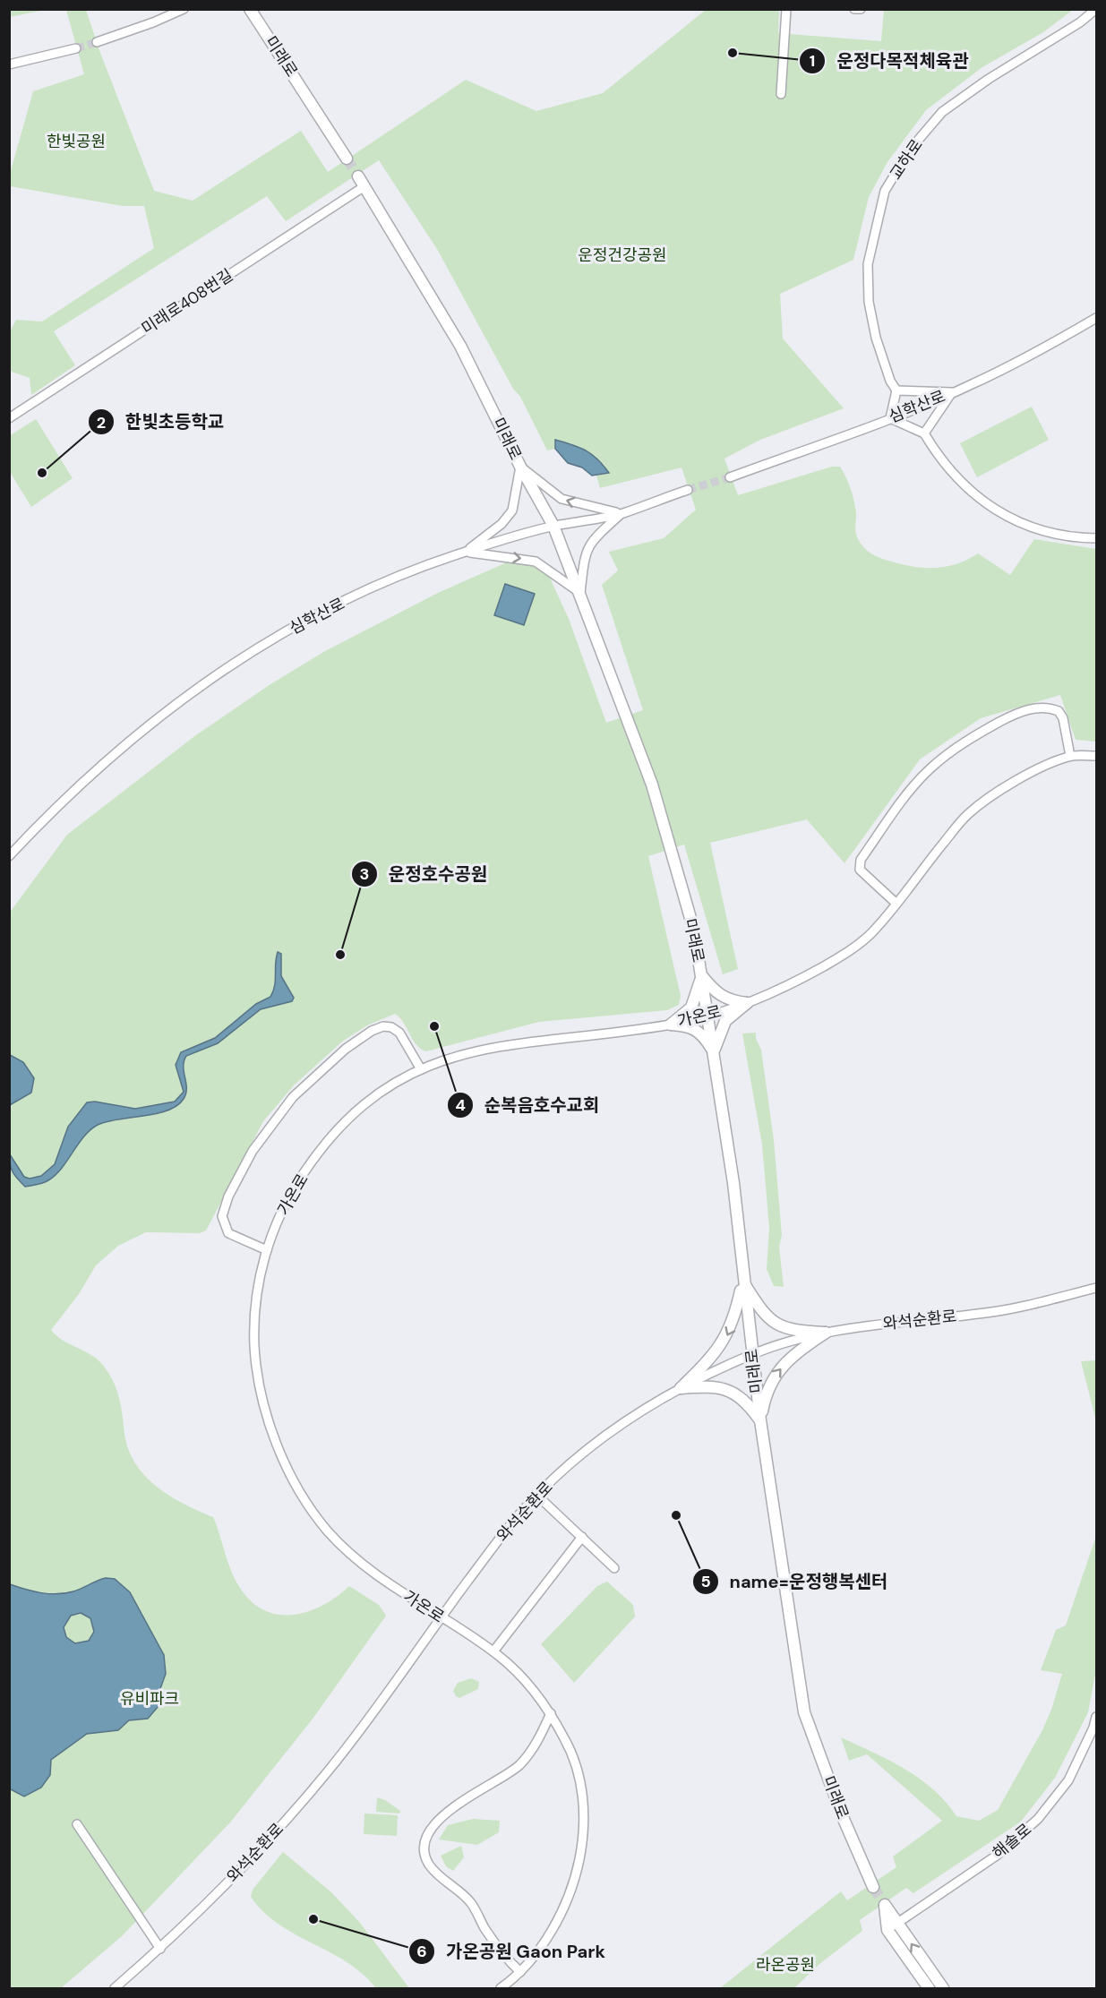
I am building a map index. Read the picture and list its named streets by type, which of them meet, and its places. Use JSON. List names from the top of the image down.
{
  "streets": {
    "main road": ["미래로"],
    "street": [
      "교하로",
      "미래로408번길",
      "심학산로",
      "가온로",
      "와석순환로",
      "해솔로"
    ]
  },
  "crossings": [
    ["미래로", "미래로408번길"],
    ["미래로", "심학산로"],
    ["미래로", "가온로"],
    ["미래로", "와석순환로"],
    ["가온로", "와석순환로"]
  ],
  "parks": [
    "한빛공원",
    "운정건강공원",
    "유비파크",
    "라온공원"
  ],
  "places": [
    "운정다목적체육관",
    "한빛초등학교",
    "운정호수공원",
    "순복음호수교회",
    "name=운정행복센터",
    "가온공원 Gaon Park"
  ]
}
